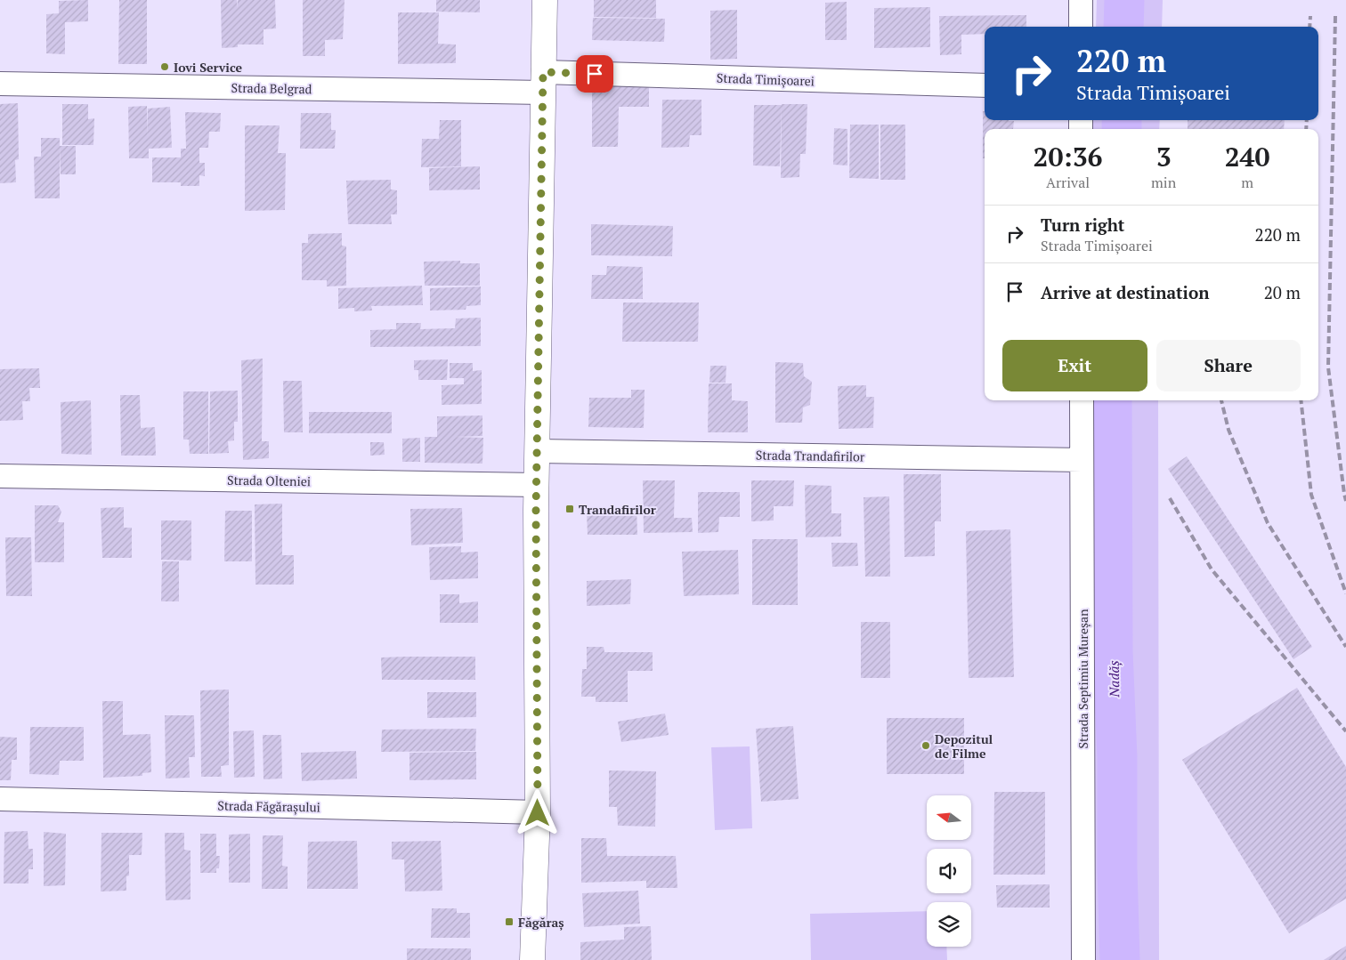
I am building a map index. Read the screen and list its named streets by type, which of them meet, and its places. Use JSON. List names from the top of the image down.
{
  "streets": {
    "street": [
      "Strada Timișoarei",
      "Strada Belgrad",
      "Strada Trandafirilor",
      "Strada Olteniei",
      "Strada Septimiu Mureșan",
      "Strada Făgărașului"
    ]
  },
  "crossings": [
    ["Strada Timișoarei", "Strada Belgrad"],
    ["Strada Trandafirilor", "Strada Septimiu Mureșan"]
  ],
  "water": ["Nadăș"],
  "places": {
    "other": ["Iovi Service", "Depozitul de Filme"],
    "transit": ["Trandafirilor", "Făgăraș"]
  },
  "north": "left",
  "page": {
    "turn": ["220 m", "Strada Timișoarei"],
    "eta": [
      "20:36",
      "Arrival",
      "3",
      "min",
      "240",
      "m"
    ],
    "list": [
      {
        "name": "Turn right",
        "note": "Strada Timișoarei",
        "value": "220 m"
      },
      {
        "name": "Arrive at destination",
        "value": "20 m"
      }
    ],
    "buttons": ["Exit", "Share"]
  }
}
